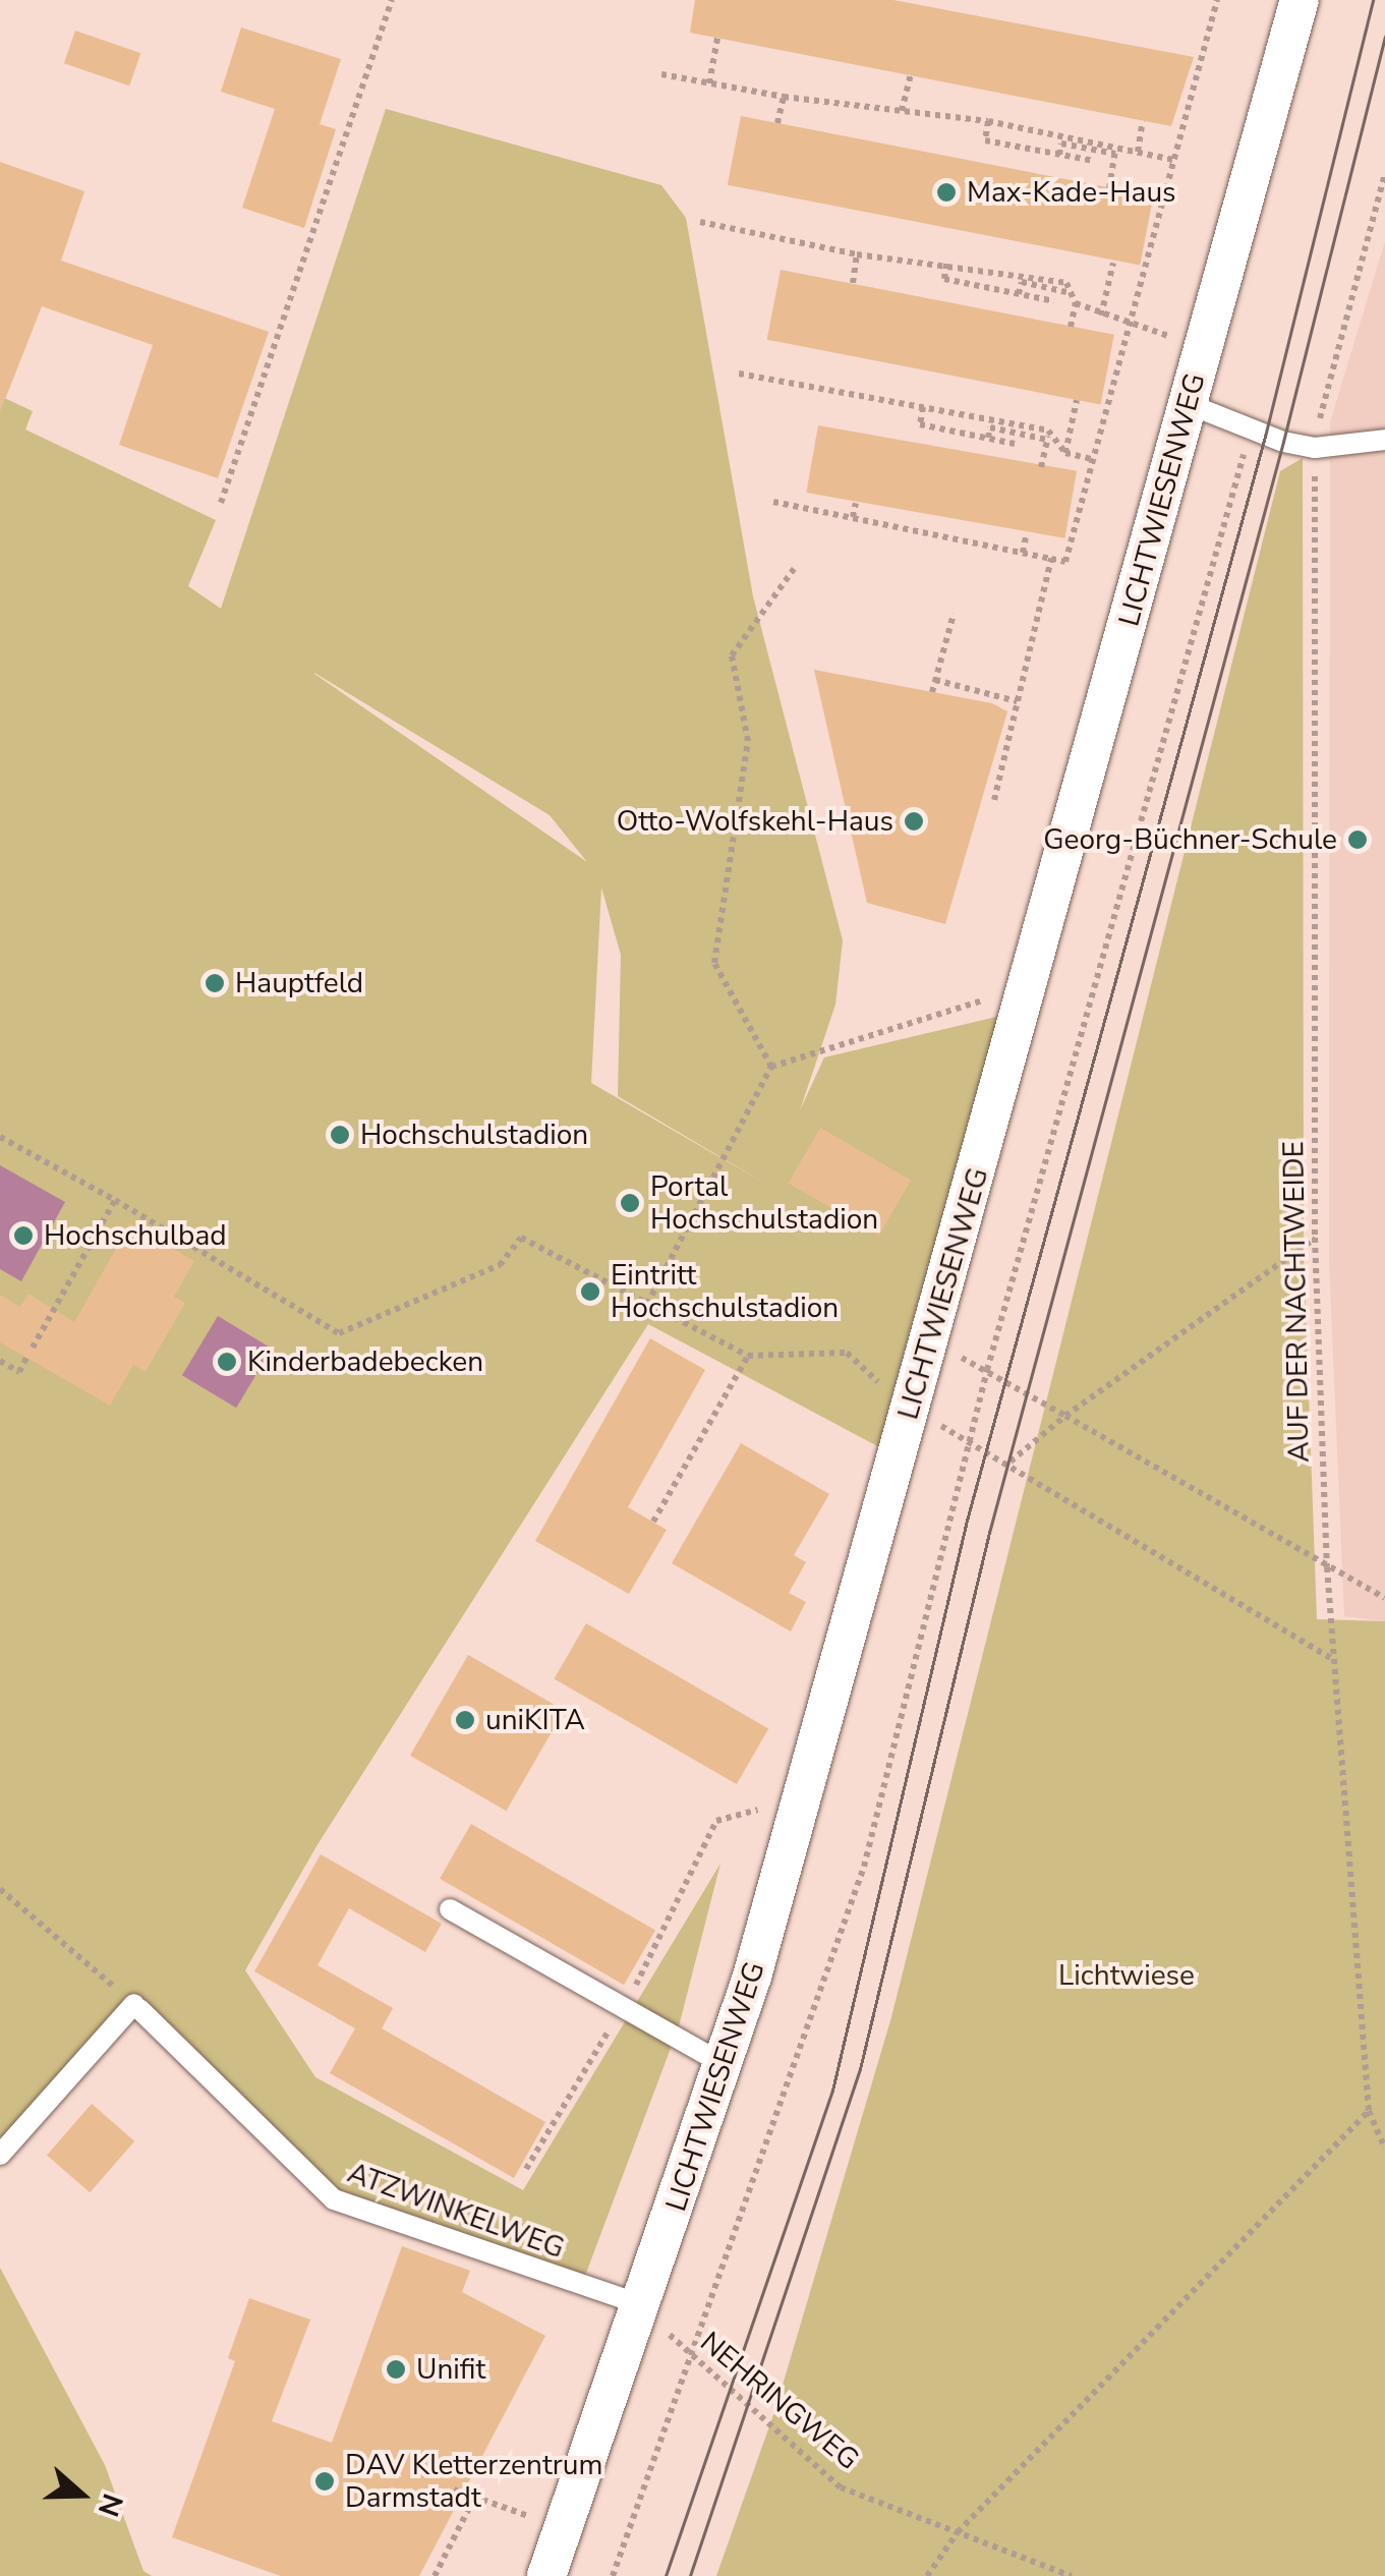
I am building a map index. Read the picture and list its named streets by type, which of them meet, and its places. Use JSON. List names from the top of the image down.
{
  "streets": {
    "street": ["LICHTWIESENWEG"],
    "lane": ["ATZWINKELWEG"],
    "path": ["AUF DER NACHTWEIDE", "NEHRINGWEG"]
  },
  "crossings": [
    ["LICHTWIESENWEG", "ATZWINKELWEG"],
    ["LICHTWIESENWEG", "NEHRINGWEG"],
    ["ATZWINKELWEG", "NEHRINGWEG"]
  ],
  "parks": ["Lichtwiese"],
  "places": [
    "Max-Kade-Haus",
    "Otto-Wolfskehl-Haus",
    "Georg-Büchner-Schule",
    "Hauptfeld",
    "Hochschulstadion",
    "Portal Hochschulstadion",
    "Hochschulbad",
    "Eintritt Hochschulstadion",
    "Kinderbadebecken",
    "uniKITA",
    "Unifit",
    "DAV Kletterzentrum Darmstadt"
  ],
  "north": "right"
}
